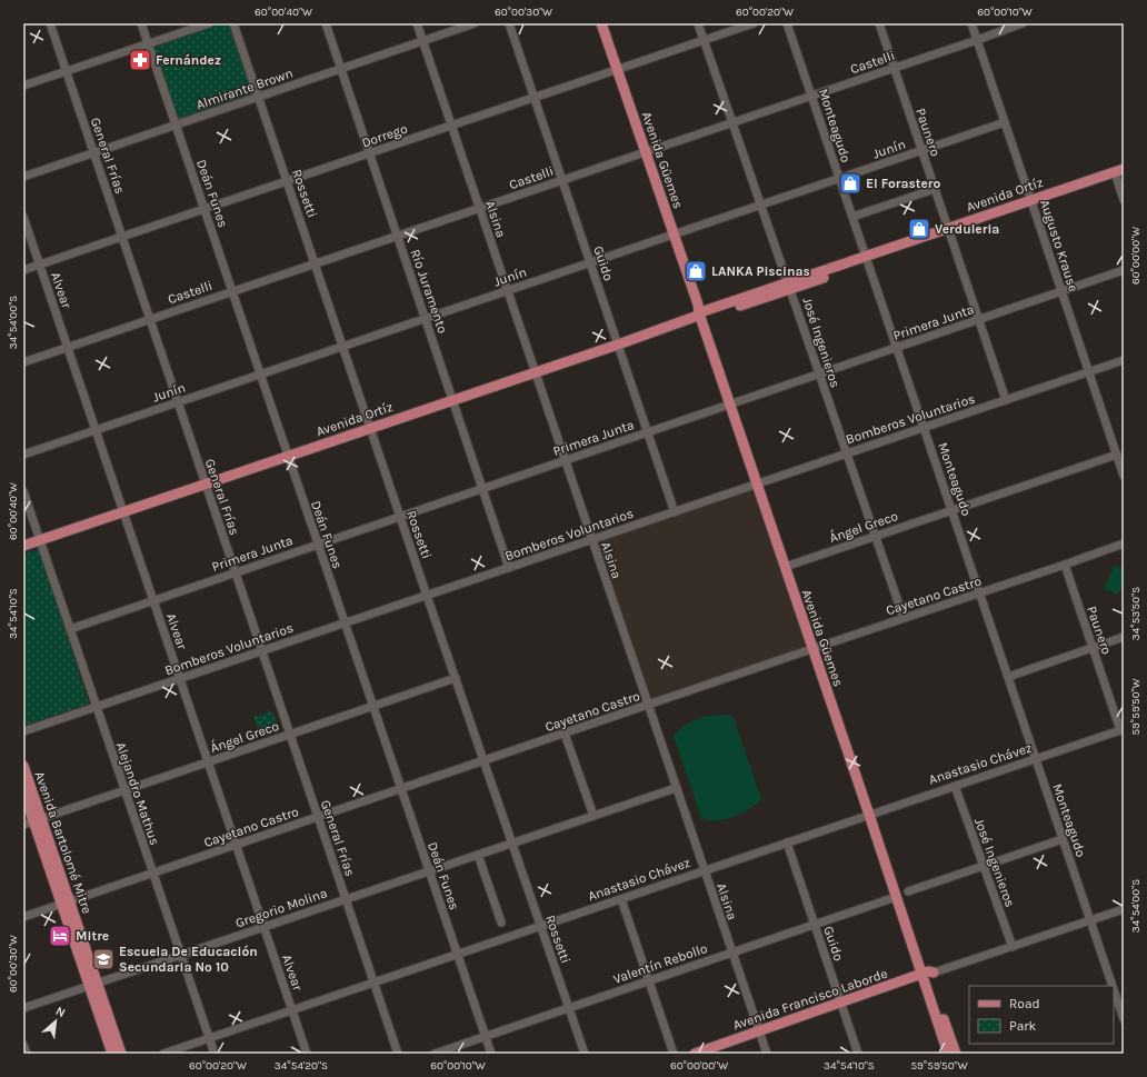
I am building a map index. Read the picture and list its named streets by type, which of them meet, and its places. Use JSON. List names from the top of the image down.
{
  "streets": {
    "main road": [
      "Avenida Güemes",
      "Avenida Ortíz",
      "Avenida Bartolomé Mitre",
      "Avenida Francisco Laborde"
    ],
    "street": [
      "Castelli",
      "Almirante Brown",
      "Monteagudo",
      "Paunero",
      "Dorrego",
      "Junín",
      "General Frías",
      "Deán Funes",
      "Rossetti",
      "Alsina",
      "Augusto Krause",
      "Guido",
      "Alvear",
      "Río Juramento",
      "Primera Junta",
      "José Ingenieros",
      "Bomberos Voluntarios",
      "Ángel Greco",
      "Cayetano Castro",
      "Anastasio Chávez",
      "Alejandro Mathus",
      "Gregorio Molina",
      "Valentín Rebollo"
    ]
  },
  "crossings": [
    ["Castelli", "Monteagudo"],
    ["Castelli", "Paunero"],
    ["Castelli", "General Frías"],
    ["Castelli", "Avenida Güemes"],
    ["Castelli", "Deán Funes"],
    ["Castelli", "Rossetti"],
    ["Castelli", "Alsina"],
    ["Castelli", "Augusto Krause"],
    ["Castelli", "Guido"],
    ["Castelli", "Alvear"],
    ["Castelli", "Río Juramento"],
    ["Castelli", "José Ingenieros"],
    ["Almirante Brown", "General Frías"],
    ["Almirante Brown", "Deán Funes"],
    ["Almirante Brown", "Rossetti"],
    ["Almirante Brown", "Alsina"],
    ["Almirante Brown", "Río Juramento"],
    ["Monteagudo", "Junín"],
    ["Monteagudo", "Avenida Ortíz"],
    ["Monteagudo", "Primera Junta"],
    ["Monteagudo", "Bomberos Voluntarios"],
    ["Monteagudo", "Ángel Greco"],
    ["Monteagudo", "Cayetano Castro"],
    ["Monteagudo", "Anastasio Chávez"],
    ["Monteagudo", "Avenida Francisco Laborde"],
    ["Paunero", "Junín"],
    ["Paunero", "Avenida Ortíz"],
    ["Paunero", "Primera Junta"],
    ["Paunero", "Bomberos Voluntarios"],
    ["Paunero", "Cayetano Castro"],
    ["Paunero", "Anastasio Chávez"],
    ["Dorrego", "General Frías"],
    ["Dorrego", "Avenida Güemes"],
    ["Dorrego", "Deán Funes"],
    ["Dorrego", "Rossetti"],
    ["Dorrego", "Alsina"],
    ["Dorrego", "Guido"],
    ["Dorrego", "Alvear"],
    ["Dorrego", "Río Juramento"],
    ["Dorrego", "José Ingenieros"],
    ["Junín", "General Frías"],
    ["Junín", "Avenida Güemes"],
    ["Junín", "Deán Funes"],
    ["Junín", "Rossetti"],
    ["Junín", "Alsina"],
    ["Junín", "Augusto Krause"],
    ["Junín", "Guido"],
    ["Junín", "Alvear"],
    ["Junín", "Río Juramento"],
    ["Junín", "José Ingenieros"],
    ["General Frías", "Avenida Ortíz"],
    ["General Frías", "Primera Junta"],
    ["General Frías", "Bomberos Voluntarios"],
    ["General Frías", "Ángel Greco"],
    ["General Frías", "Cayetano Castro"],
    ["General Frías", "Anastasio Chávez"],
    ["General Frías", "Gregorio Molina"],
    ["Avenida Güemes", "Avenida Ortíz"],
    ["Avenida Güemes", "Primera Junta"],
    ["Avenida Güemes", "Bomberos Voluntarios"],
    ["Avenida Güemes", "Ángel Greco"],
    ["Avenida Güemes", "Cayetano Castro"],
    ["Avenida Güemes", "Anastasio Chávez"],
    ["Avenida Güemes", "Avenida Francisco Laborde"],
    ["Deán Funes", "Avenida Ortíz"],
    ["Deán Funes", "Primera Junta"],
    ["Deán Funes", "Bomberos Voluntarios"],
    ["Deán Funes", "Ángel Greco"],
    ["Deán Funes", "Cayetano Castro"],
    ["Deán Funes", "Anastasio Chávez"],
    ["Deán Funes", "Gregorio Molina"],
    ["Deán Funes", "Valentín Rebollo"],
    ["Rossetti", "Avenida Ortíz"],
    ["Rossetti", "Primera Junta"],
    ["Rossetti", "Bomberos Voluntarios"],
    ["Rossetti", "Ángel Greco"],
    ["Rossetti", "Cayetano Castro"],
    ["Rossetti", "Anastasio Chávez"],
    ["Rossetti", "Gregorio Molina"],
    ["Rossetti", "Valentín Rebollo"],
    ["Avenida Ortíz", "Alsina"],
    ["Avenida Ortíz", "Augusto Krause"],
    ["Avenida Ortíz", "Guido"],
    ["Avenida Ortíz", "Alvear"],
    ["Avenida Ortíz", "Río Juramento"],
    ["Avenida Ortíz", "José Ingenieros"],
    ["Avenida Ortíz", "Alejandro Mathus"],
    ["Alsina", "Primera Junta"],
    ["Alsina", "Bomberos Voluntarios"],
    ["Alsina", "Cayetano Castro"],
    ["Alsina", "Anastasio Chávez"],
    ["Alsina", "Gregorio Molina"],
    ["Alsina", "Valentín Rebollo"],
    ["Alsina", "Avenida Francisco Laborde"],
    ["Augusto Krause", "Primera Junta"],
    ["Augusto Krause", "Bomberos Voluntarios"],
    ["Augusto Krause", "Ángel Greco"],
    ["Guido", "Primera Junta"],
    ["Guido", "Bomberos Voluntarios"],
    ["Guido", "Anastasio Chávez"],
    ["Guido", "Valentín Rebollo"],
    ["Guido", "Avenida Francisco Laborde"],
    ["Alvear", "Primera Junta"],
    ["Alvear", "Bomberos Voluntarios"],
    ["Alvear", "Ángel Greco"],
    ["Alvear", "Cayetano Castro"],
    ["Alvear", "Anastasio Chávez"],
    ["Alvear", "Gregorio Molina"],
    ["Río Juramento", "Primera Junta"],
    ["Río Juramento", "Bomberos Voluntarios"],
    ["Primera Junta", "José Ingenieros"],
    ["Primera Junta", "Alejandro Mathus"],
    ["José Ingenieros", "Bomberos Voluntarios"],
    ["José Ingenieros", "Ángel Greco"],
    ["José Ingenieros", "Cayetano Castro"],
    ["José Ingenieros", "Anastasio Chávez"],
    ["José Ingenieros", "Avenida Francisco Laborde"],
    ["Bomberos Voluntarios", "Alejandro Mathus"],
    ["Ángel Greco", "Alejandro Mathus"],
    ["Ángel Greco", "Avenida Bartolomé Mitre"],
    ["Cayetano Castro", "Alejandro Mathus"],
    ["Cayetano Castro", "Avenida Bartolomé Mitre"],
    ["Anastasio Chávez", "Alejandro Mathus"],
    ["Alejandro Mathus", "Gregorio Molina"],
    ["Avenida Bartolomé Mitre", "Gregorio Molina"]
  ],
  "places": {
    "pharmacy": ["Fernández"],
    "shop": ["El Forastero", "Verduleria", "LANKA Piscinas"],
    "hotel": ["Mitre"],
    "school or university": ["Escuela De Educación Secundaria Nº 10"]
  },
  "legend": ["Road", "Park"],
  "north": "top right",
  "coordinates": [
    "60°00'40\"W",
    "60°00'30\"W",
    "60°00'20\"W",
    "60°00'10\"W",
    "60°00'00\"W",
    "34°54'00\"S",
    "34°54'10\"S",
    "34°53'50\"S",
    "59°59'50\"W",
    "34°54'20\"S"
  ]
}
